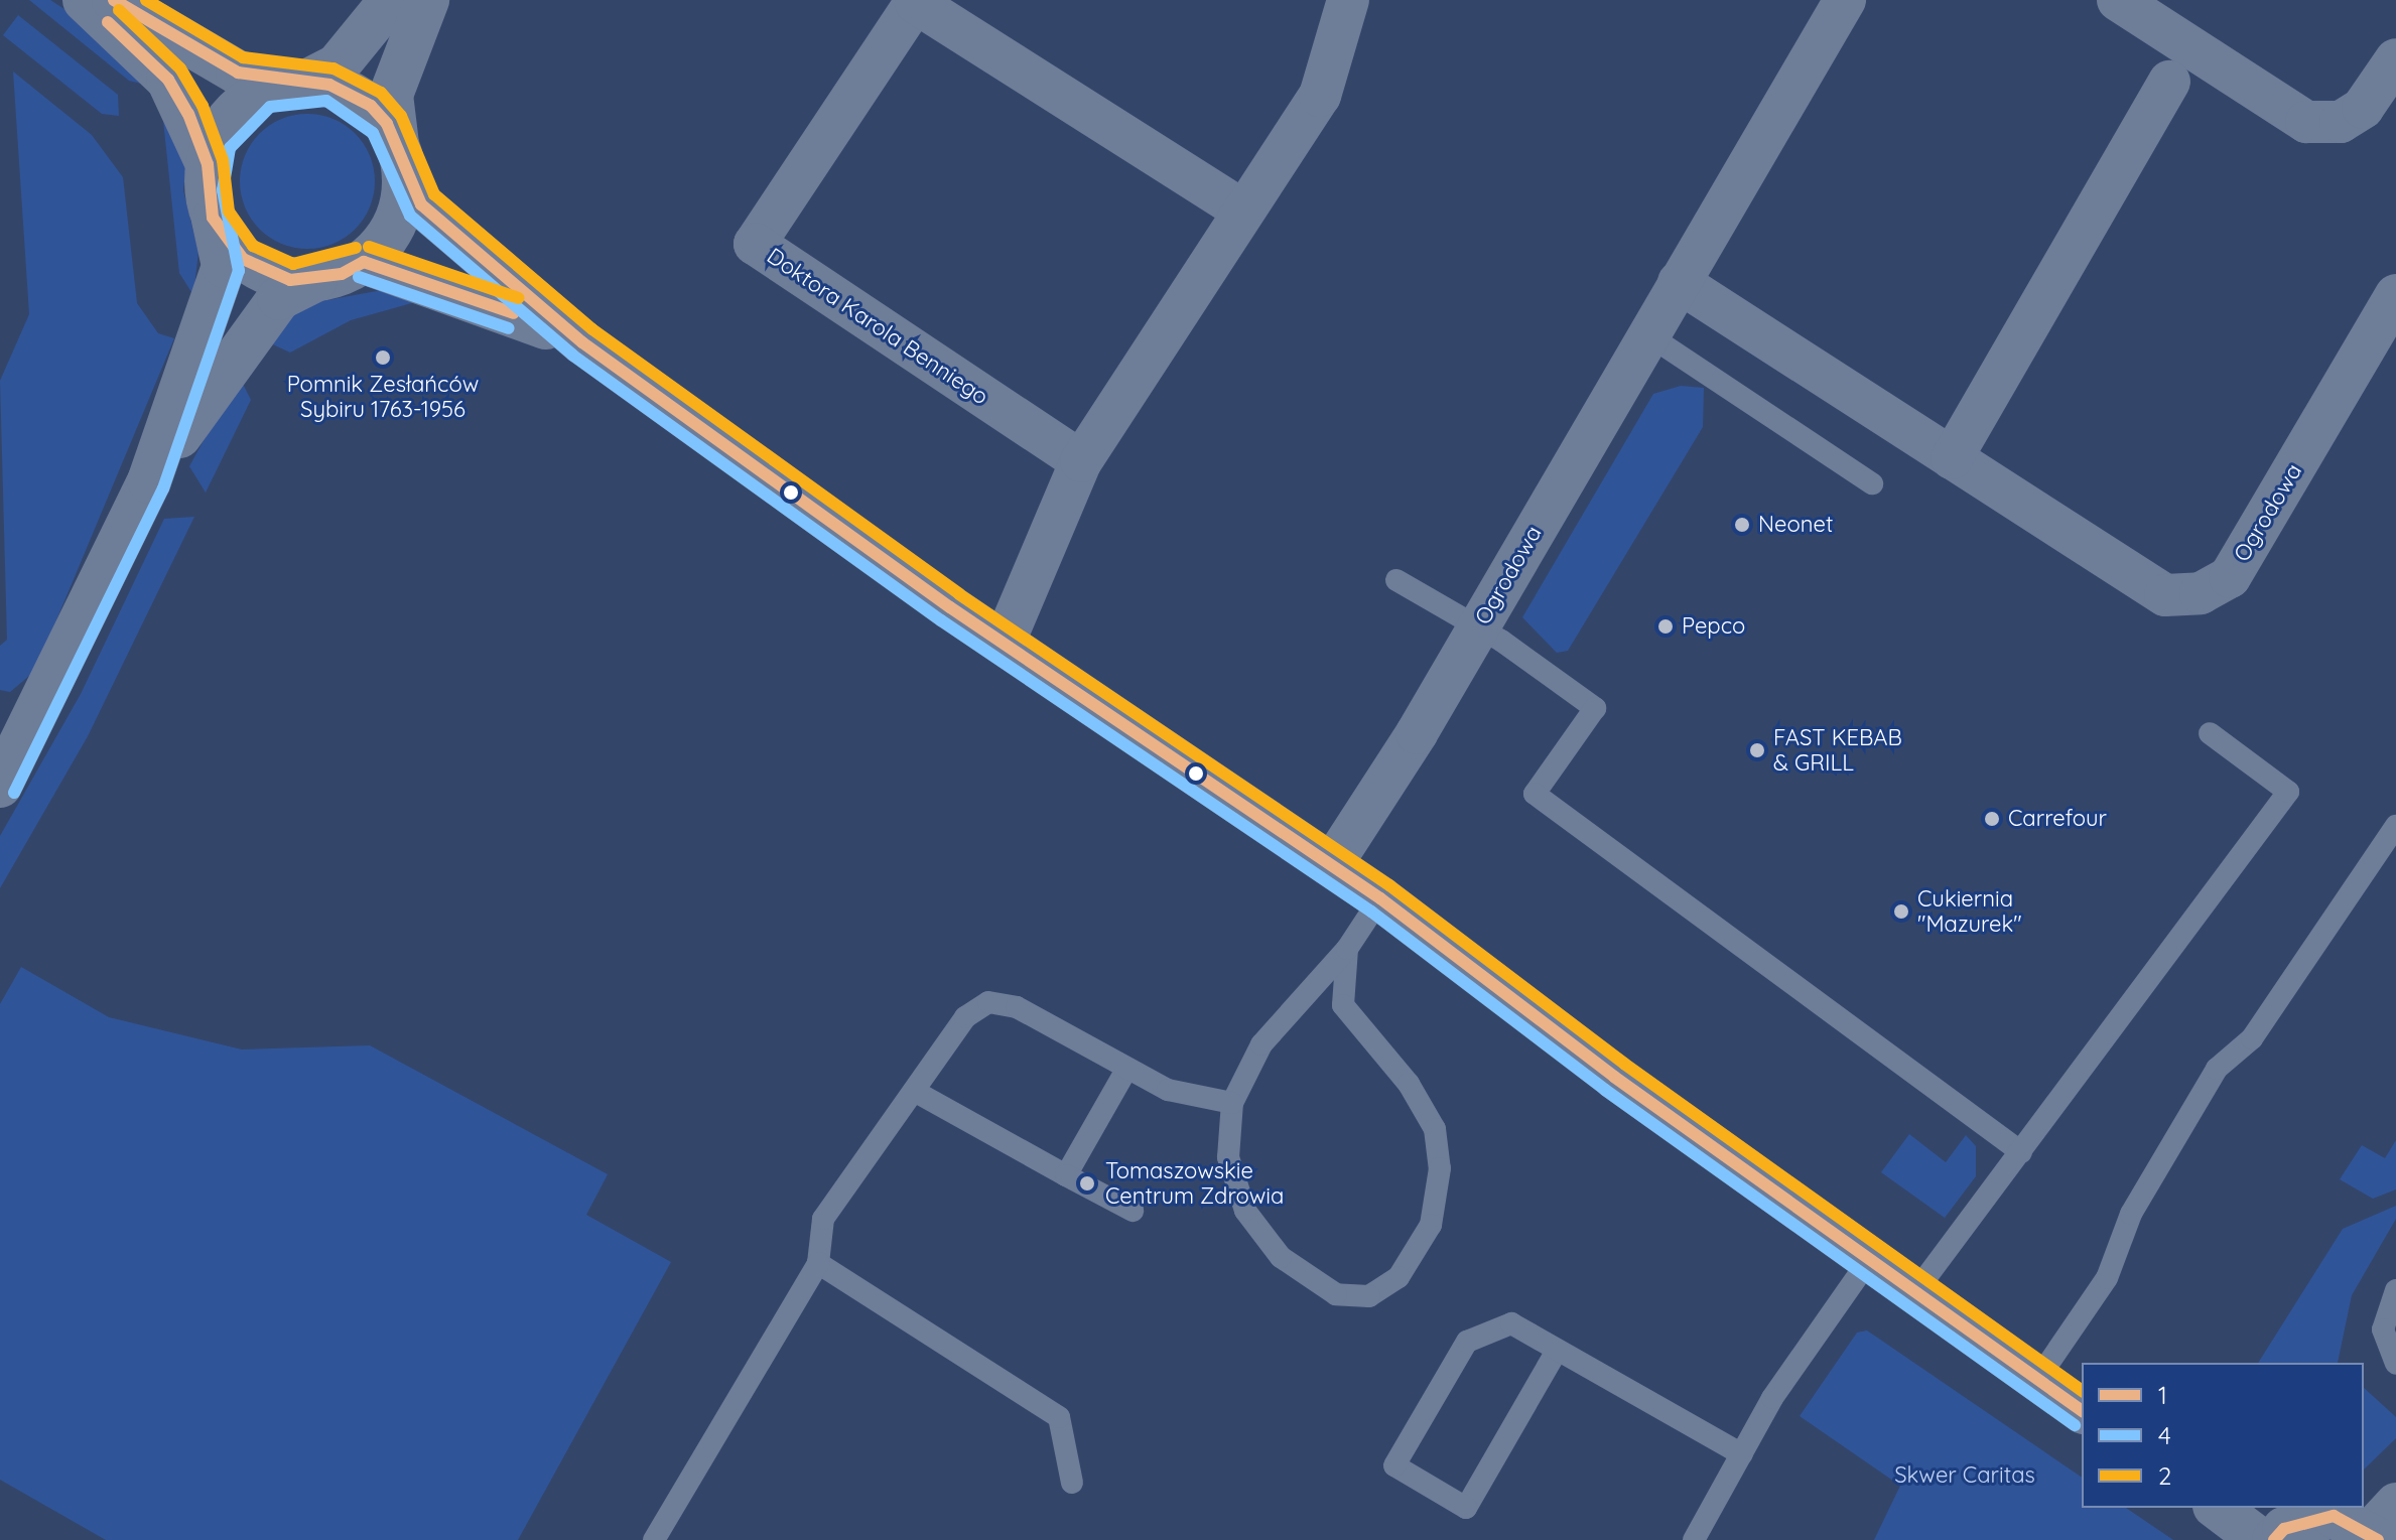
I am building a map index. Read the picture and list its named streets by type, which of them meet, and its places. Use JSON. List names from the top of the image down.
{
  "streets": {
    "street": ["Doktora Karola Benniego", "Ogrodowa"]
  },
  "parks": ["Skwer Caritas"],
  "places": [
    "Pomnik Zesłańców Sybiru 1763-1956",
    "Neonet",
    "Pepco",
    "FAST KEBAB & GRILL",
    "Carrefour",
    "Cukiernia \"Mazurek\"",
    "Tomaszowskie Centrum Zdrowia"
  ],
  "lines": ["transit line 1", "transit line 2", "transit line 4"],
  "legend": ["1", "4", "2"]
}
